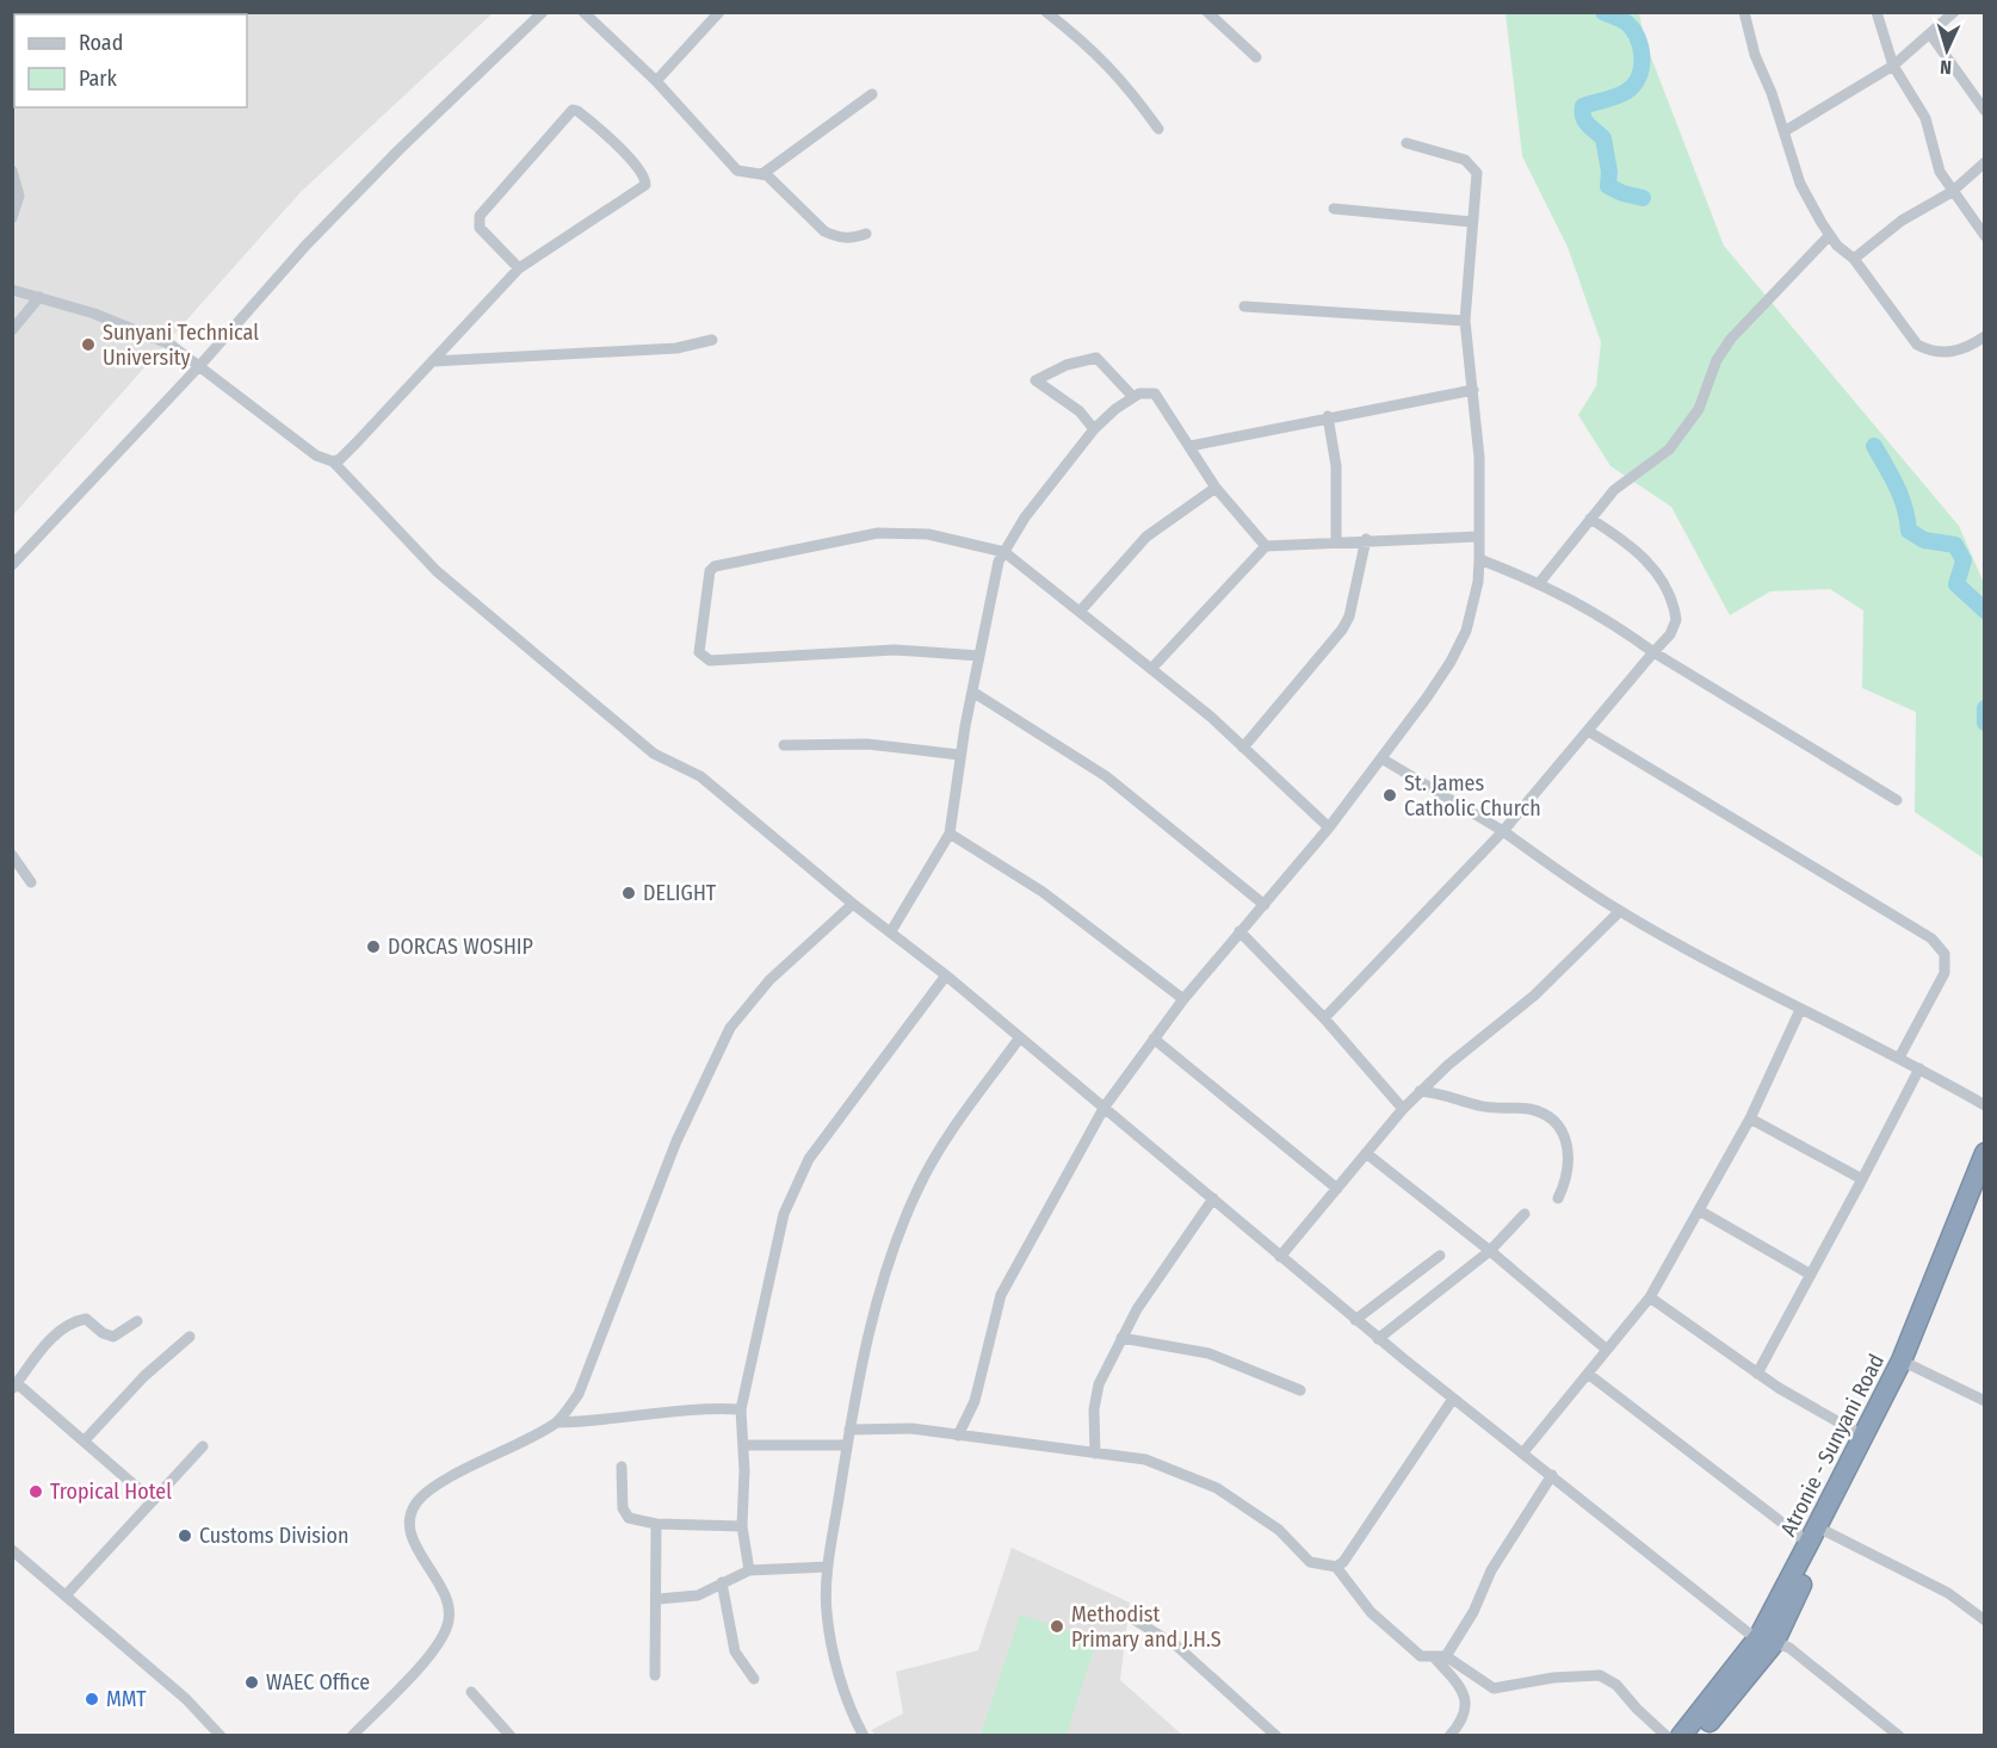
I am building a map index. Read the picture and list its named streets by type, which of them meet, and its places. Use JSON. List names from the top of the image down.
{
  "streets": {
    "highway": ["Atronie - Sunyani Road"]
  },
  "places": [
    "Sunyani Technical University",
    "St. James Catholic Church",
    "DELIGHT",
    "DORCAS WOSHIP",
    "Tropical Hotel",
    "Customs Division",
    "Methodist Primary and J.H.S",
    "WAEC Office",
    "MMT"
  ],
  "legend": ["Road", "Park"],
  "north": "bottom"
}
